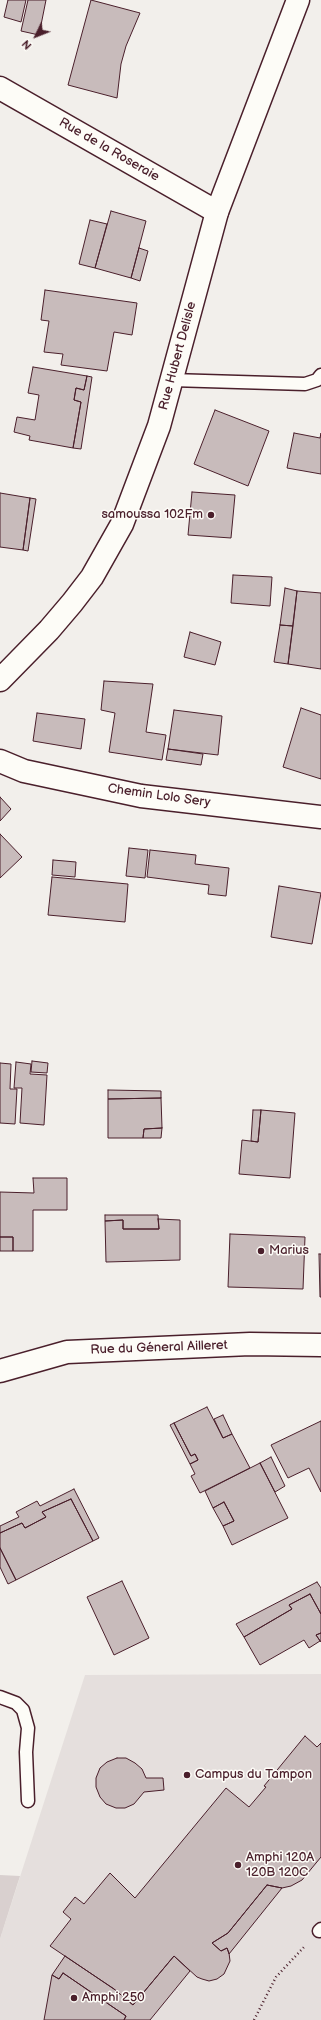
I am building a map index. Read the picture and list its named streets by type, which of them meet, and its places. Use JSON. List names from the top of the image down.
{
  "streets": {
    "street": [
      "Rue de la Roseraie",
      "Rue Hubert Delisle",
      "Chemin Lolo Sery",
      "Rue du Géneral Ailleret"
    ]
  },
  "crossings": [
    ["Rue de la Roseraie", "Rue Hubert Delisle"]
  ],
  "places": [
    "samoussa 102Fm",
    "Marius",
    "Campus du Tampon",
    "Amphi 120A 120B 120C",
    "Amphi 250"
  ],
  "north": "bottom left"
}
